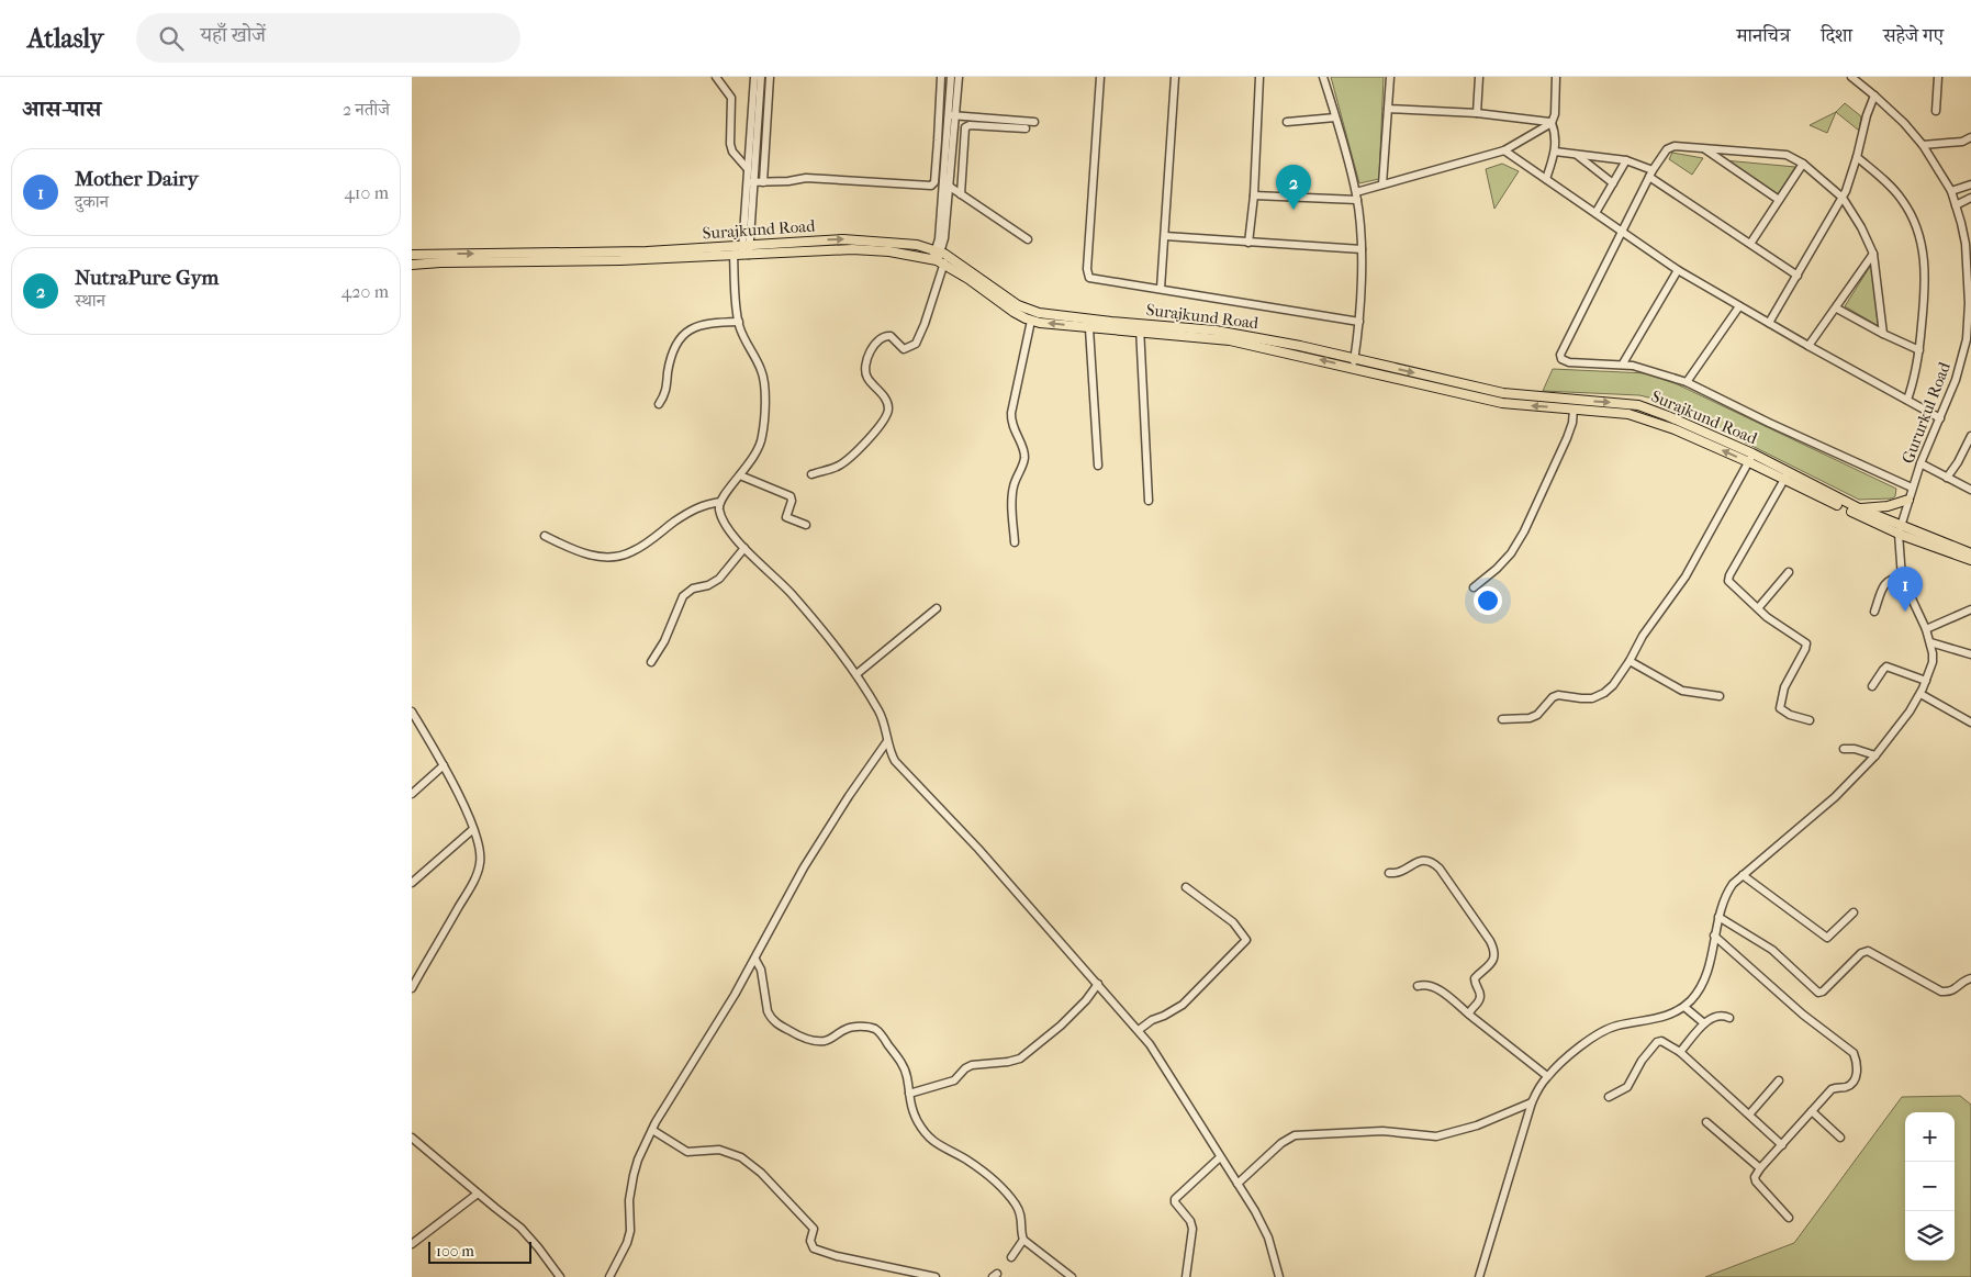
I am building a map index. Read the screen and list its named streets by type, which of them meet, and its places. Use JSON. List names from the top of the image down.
{
  "streets": {
    "main road": ["Surajkund Road"],
    "street": ["Gururkul Road"]
  },
  "crossings": [
    ["Surajkund Road", "Gururkul Road"]
  ],
  "scale_bar": "100 m",
  "page": {
    "header": "Atlasly",
    "search": "यहाँ खोजें",
    "nav": ["मानचित्र", "दिशा", "सहेजे गए"],
    "heading": ["आस-पास", "2 नतीजे"],
    "list": [
      {
        "mark": "1",
        "name": "Mother Dairy",
        "note": "दुकान",
        "value": "410 m"
      },
      {
        "mark": "2",
        "name": "NutraPure Gym",
        "note": "स्थान",
        "value": "420 m"
      }
    ],
    "pins": ["2", "1"],
    "map_buttons": ["+", "−"],
    "scale": "100 m"
  }
}
